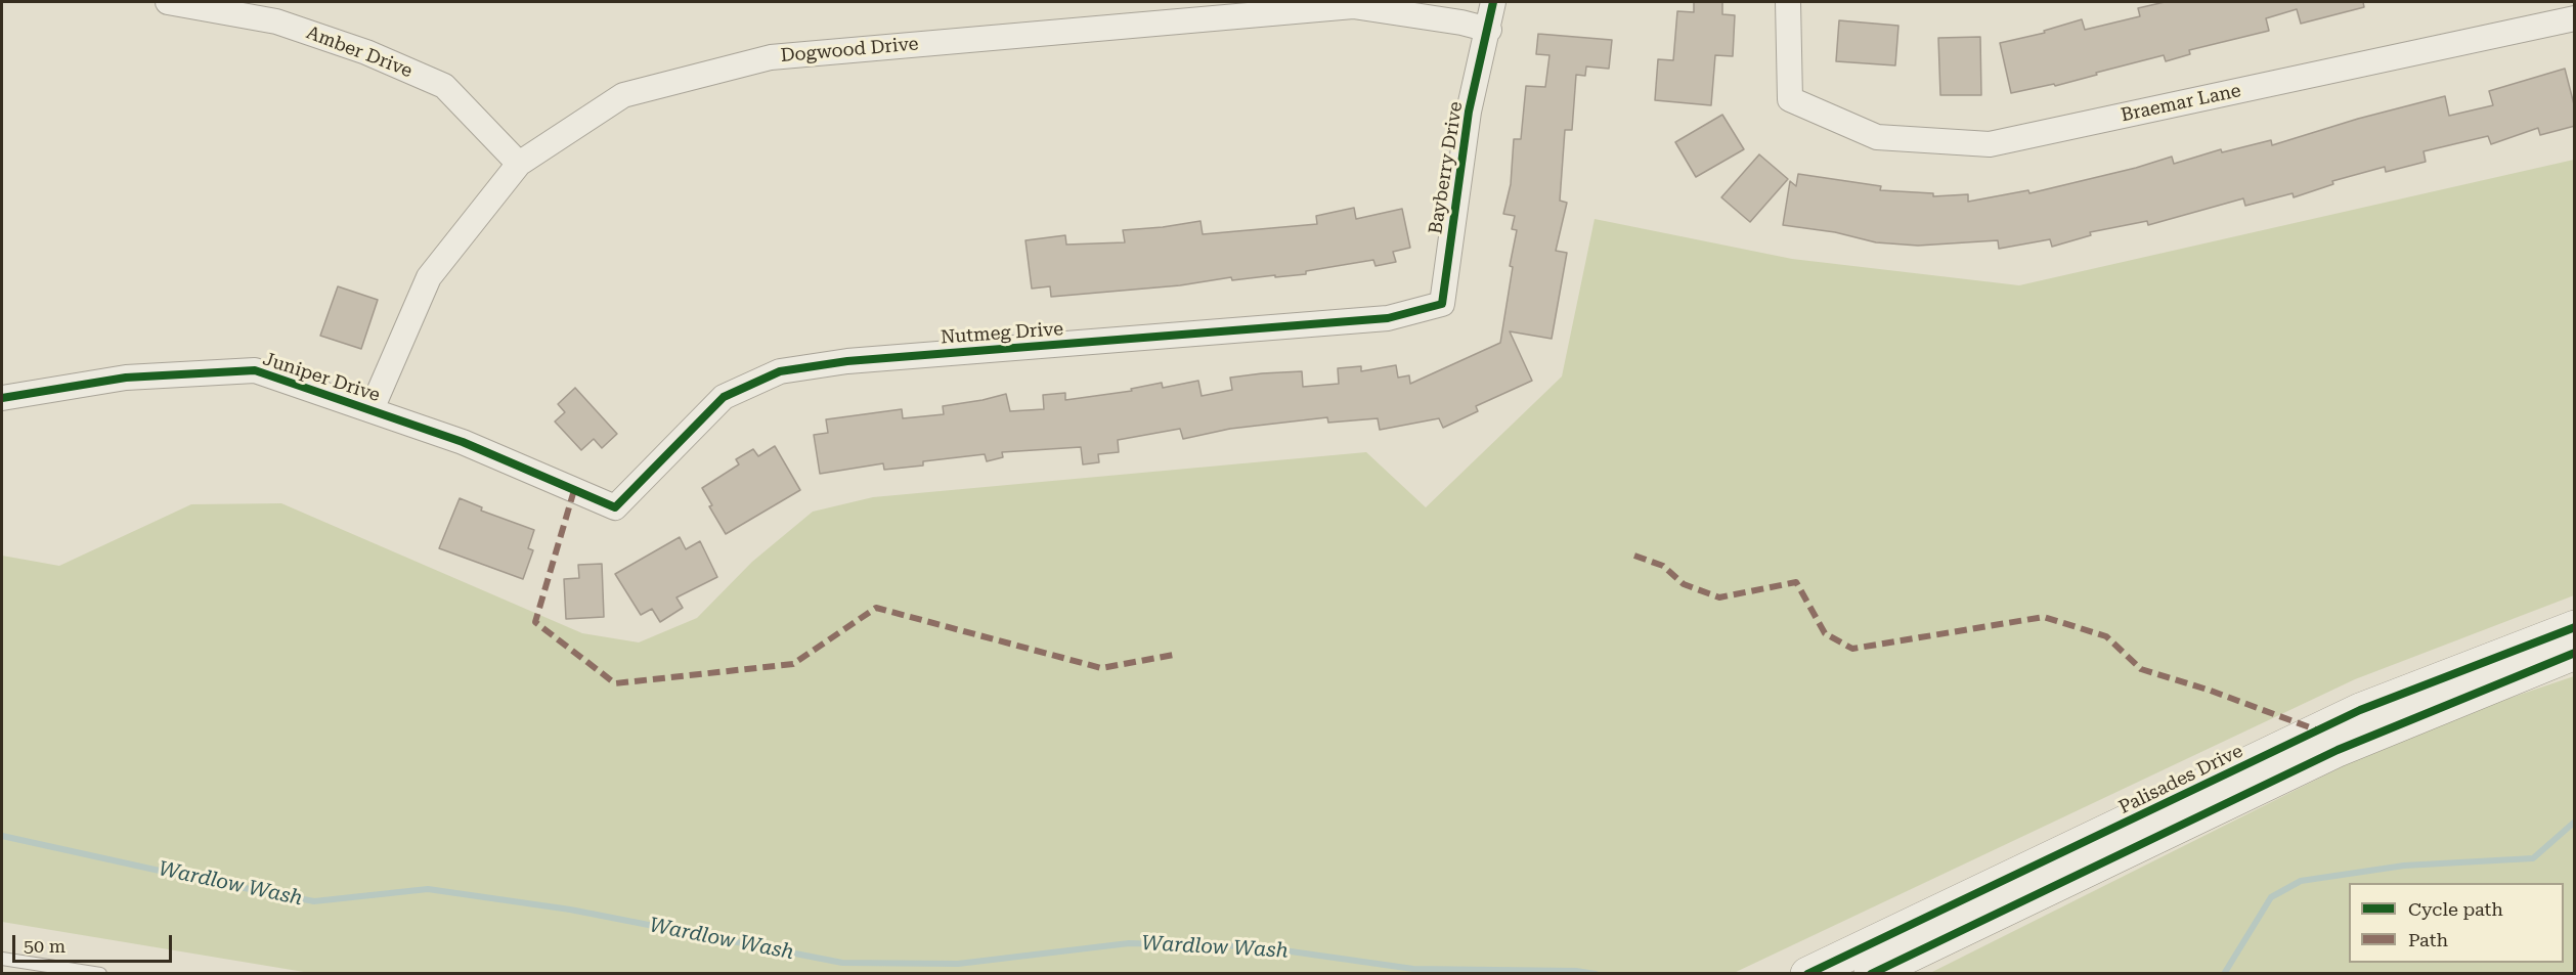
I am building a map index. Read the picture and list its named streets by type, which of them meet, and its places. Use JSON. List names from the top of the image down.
{
  "streets": {
    "street": [
      "Dogwood Drive",
      "Amber Drive",
      "Braemar Lane",
      "Bayberry Drive",
      "Nutmeg Drive",
      "Juniper Drive",
      "Palisades Drive"
    ]
  },
  "crossings": [
    ["Dogwood Drive", "Amber Drive"],
    ["Dogwood Drive", "Bayberry Drive"],
    ["Dogwood Drive", "Juniper Drive"],
    ["Bayberry Drive", "Nutmeg Drive"],
    ["Nutmeg Drive", "Juniper Drive"]
  ],
  "water": ["Wardlow Wash"],
  "legend": ["Cycle path", "Path"],
  "scale_bar": "50 m"
}
